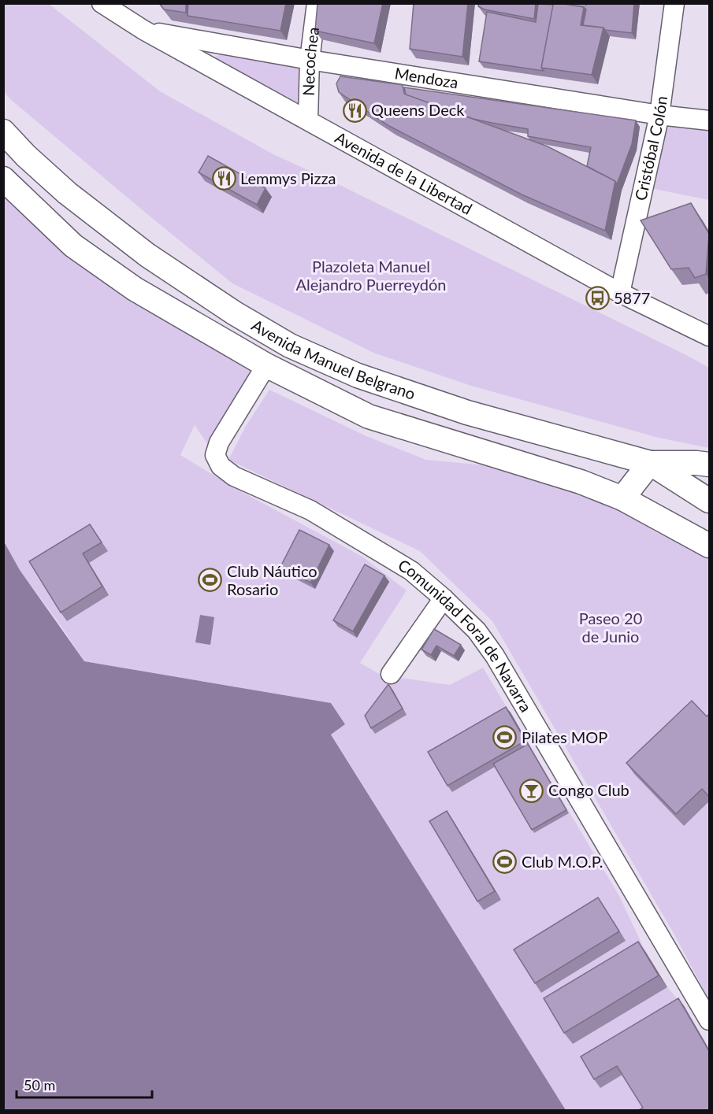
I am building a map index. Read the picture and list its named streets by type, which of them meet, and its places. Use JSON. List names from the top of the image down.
{
  "streets": {
    "main road": ["Avenida Manuel Belgrano"],
    "street": [
      "Necochea",
      "Mendoza",
      "Cristóbal Colón",
      "Avenida de la Libertad",
      "Comunidad Foral de Navarra"
    ]
  },
  "crossings": [
    ["Necochea", "Mendoza"],
    ["Necochea", "Avenida de la Libertad"],
    ["Mendoza", "Cristóbal Colón"],
    ["Mendoza", "Avenida de la Libertad"],
    ["Cristóbal Colón", "Avenida de la Libertad"],
    ["Avenida Manuel Belgrano", "Comunidad Foral de Navarra"]
  ],
  "parks": ["Plazoleta Manuel Alejandro Puerreydón", "Paseo 20 de Junio"],
  "places": {
    "restaurant": ["Queens Deck", "Lemmys Pizza"],
    "bus stop": ["5877"],
    "sports": ["Club Náutico Rosario", "Pilates MOP", "Club M.O.P."],
    "bar": ["Congo Club"]
  },
  "scale_bar": "50 m"
}
